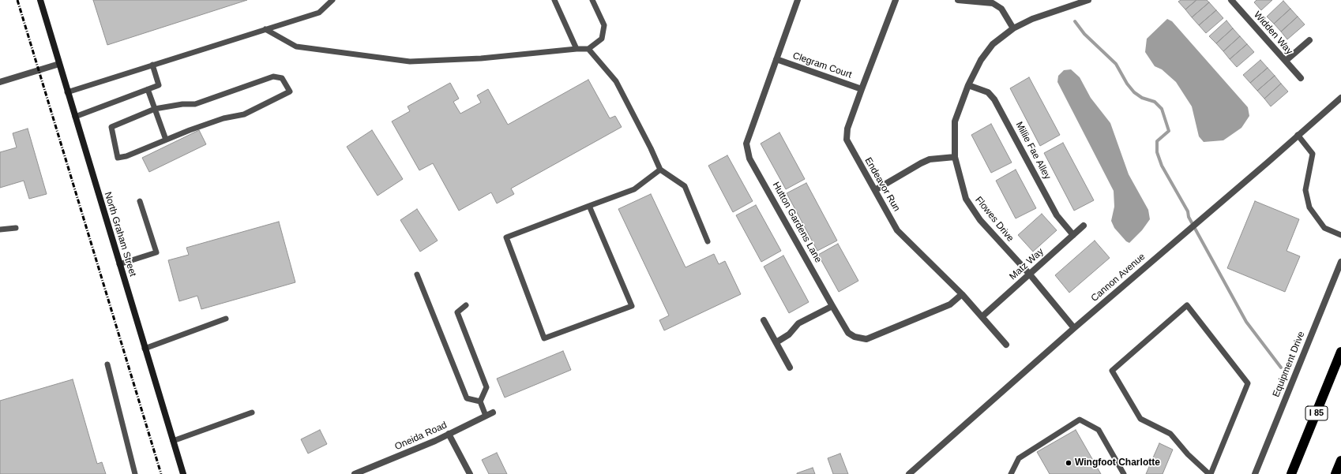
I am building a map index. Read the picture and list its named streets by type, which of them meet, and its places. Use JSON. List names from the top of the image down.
{
  "streets": {
    "highway": ["I 85"],
    "main road": ["North Graham Street"],
    "street": [
      "Widden Way",
      "Clegram Court",
      "Millie Fae Alley",
      "Endeavor Run",
      "Flowes Drive",
      "Hutton Gardens Lane",
      "Matz Way",
      "Cannon Avenue",
      "Equipment Drive",
      "Oneida Road"
    ]
  },
  "crossings": [
    ["Clegram Court", "Endeavor Run"],
    ["Clegram Court", "Hutton Gardens Lane"],
    ["Millie Fae Alley", "Flowes Drive"],
    ["Millie Fae Alley", "Matz Way"],
    ["Endeavor Run", "Hutton Gardens Lane"],
    ["Endeavor Run", "Matz Way"],
    ["Flowes Drive", "Matz Way"],
    ["Flowes Drive", "Cannon Avenue"]
  ],
  "places": ["Wingfoot Charlotte"]
}
